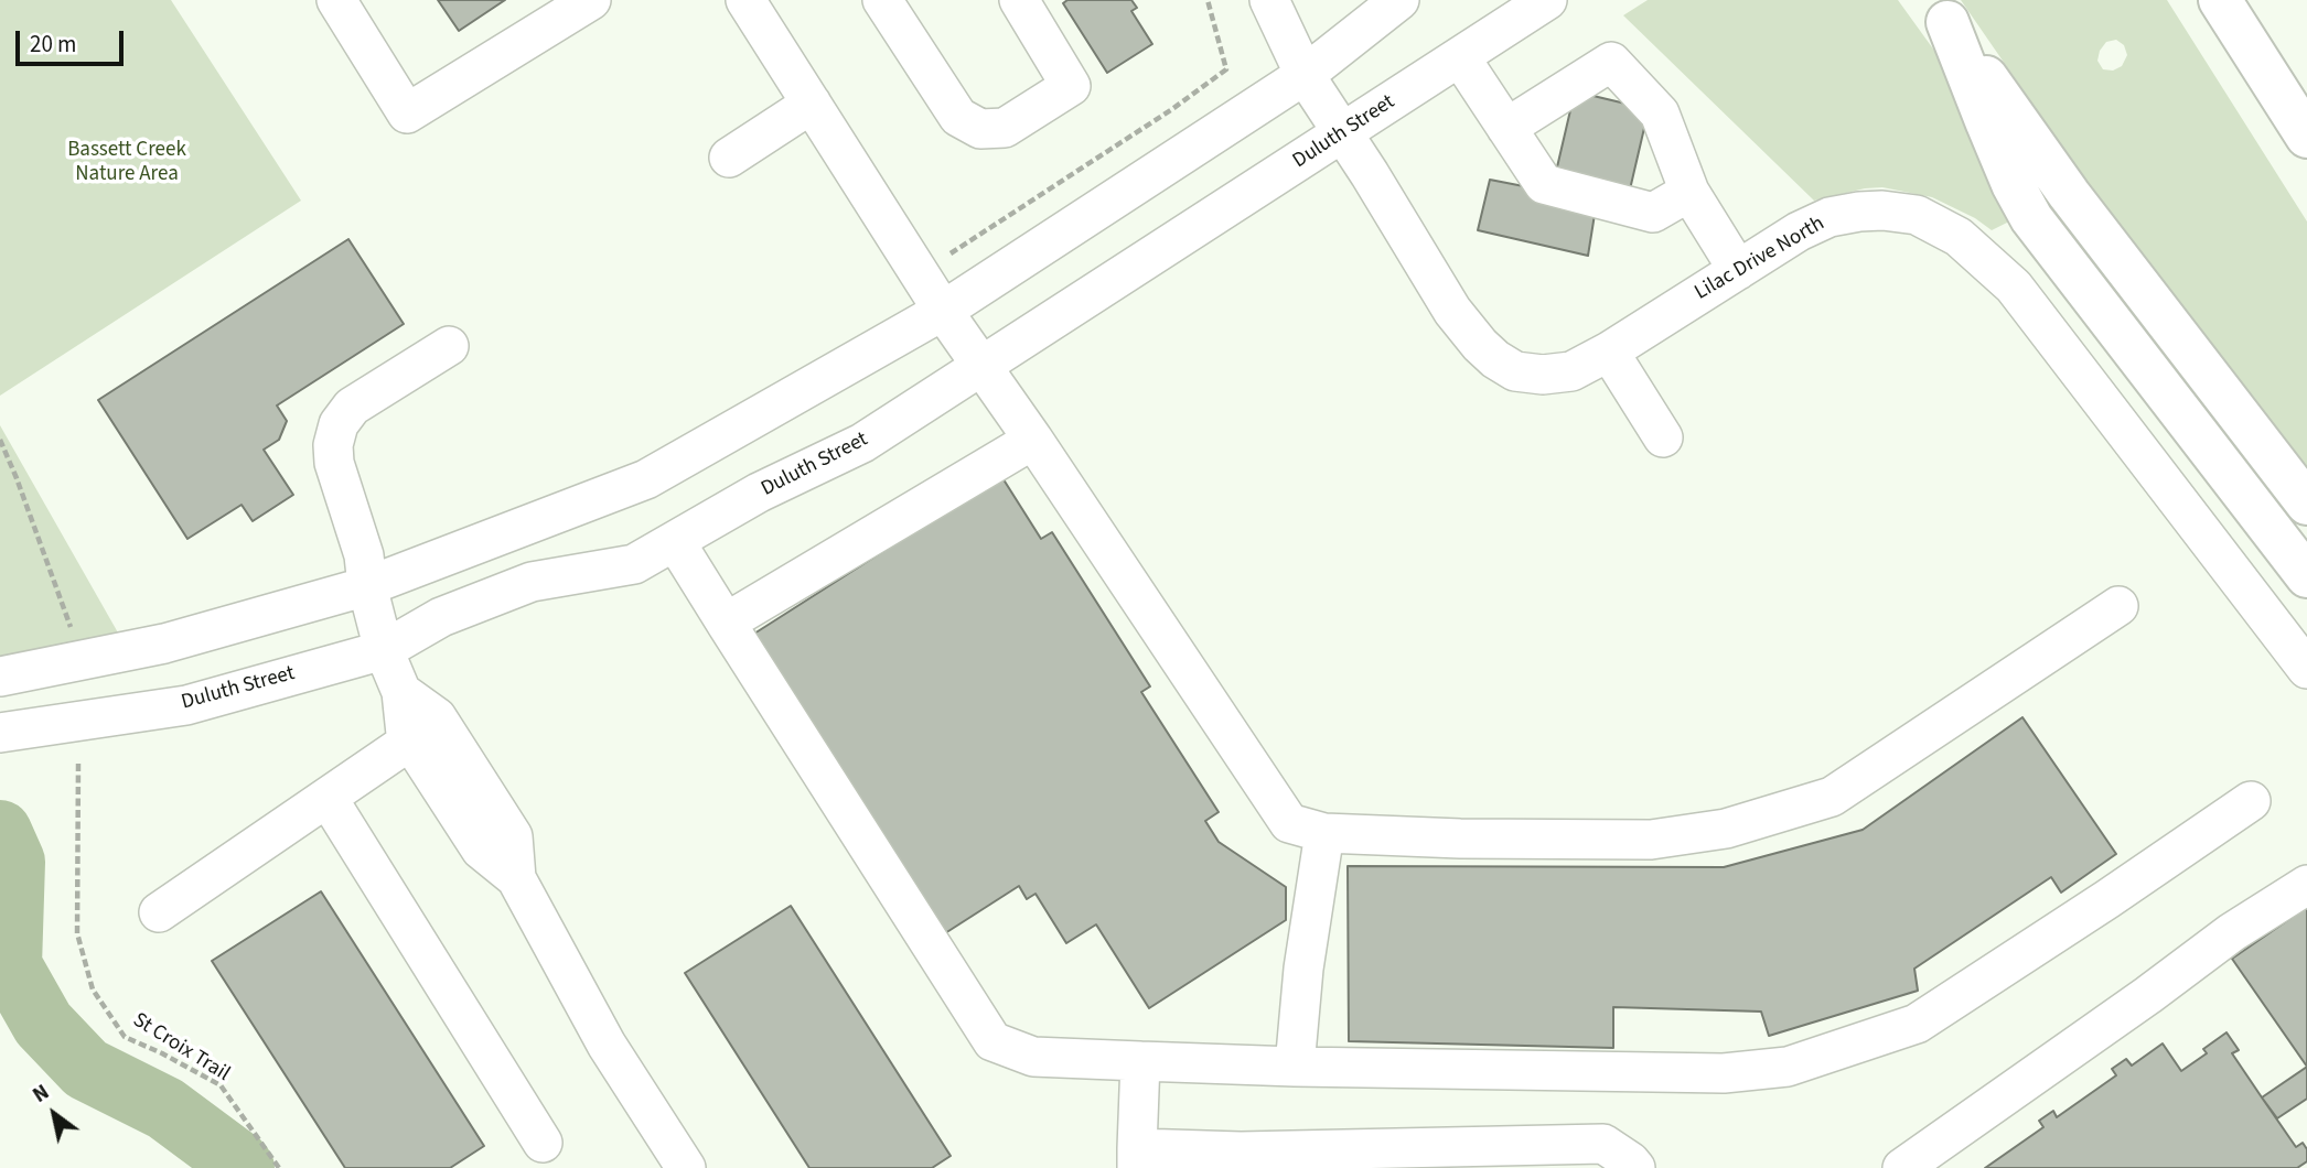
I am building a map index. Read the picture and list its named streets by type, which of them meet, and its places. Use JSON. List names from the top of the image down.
{
  "streets": {
    "street": ["Duluth Street", "Lilac Drive North"],
    "path": ["St Croix Trail"]
  },
  "crossings": [
    ["Duluth Street", "Lilac Drive North"]
  ],
  "parks": ["Bassett Creek Nature Area"],
  "scale_bar": "20 m",
  "north": "top left"
}
